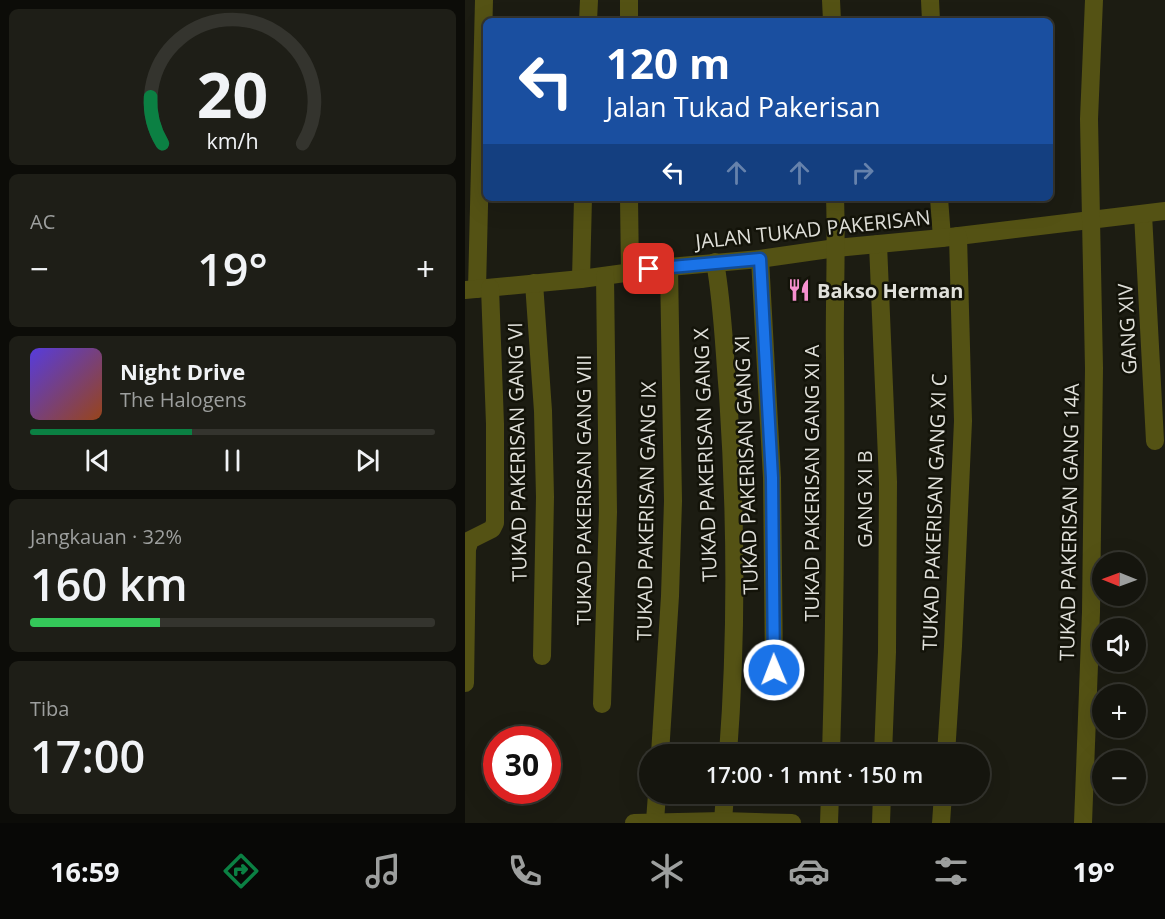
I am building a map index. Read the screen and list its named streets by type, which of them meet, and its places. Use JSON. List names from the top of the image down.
{
  "streets": {
    "street": [
      "JALAN TUKAD PAKERISAN",
      "GANG XIV",
      "TUKAD PAKERISAN GANG VI",
      "TUKAD PAKERISAN GANG X",
      "TUKAD PAKERISAN GANG XI",
      "TUKAD PAKERISAN GANG XI A",
      "TUKAD PAKERISAN GANG VIII",
      "GANG XI B",
      "TUKAD PAKERISAN GANG IX",
      "TUKAD PAKERISAN GANG XI C",
      "TUKAD PAKERISAN GANG 14A"
    ]
  },
  "crossings": [
    ["JALAN TUKAD PAKERISAN", "GANG XIV"],
    ["JALAN TUKAD PAKERISAN", "TUKAD PAKERISAN GANG VI"],
    ["JALAN TUKAD PAKERISAN", "TUKAD PAKERISAN GANG X"],
    ["JALAN TUKAD PAKERISAN", "TUKAD PAKERISAN GANG XI"],
    ["JALAN TUKAD PAKERISAN", "TUKAD PAKERISAN GANG XI A"],
    ["JALAN TUKAD PAKERISAN", "TUKAD PAKERISAN GANG VIII"],
    ["JALAN TUKAD PAKERISAN", "GANG XI B"],
    ["JALAN TUKAD PAKERISAN", "TUKAD PAKERISAN GANG IX"],
    ["JALAN TUKAD PAKERISAN", "TUKAD PAKERISAN GANG XI C"],
    ["JALAN TUKAD PAKERISAN", "TUKAD PAKERISAN GANG 14A"]
  ],
  "places": {
    "restaurant": ["Bakso Herman"]
  },
  "north": "left",
  "page": {
    "turn": ["120 m", "Jalan Tukad Pakerisan"],
    "tile": [
      "AC",
      ["Jangkauan · 32%", "160 km"],
      ["Tiba", "17:00"]
    ],
    "heat": ["−", "19°", "+"],
    "song": ["Night Drive", "The Halogens"],
    "map_buttons": ["+", "−"],
    "limit": "30",
    "trip": "17:00 · 1 mnt · 150 m",
    "tabs": ["16:59", "19°"],
    "gauge": ["20", "km/h"]
  }
}
